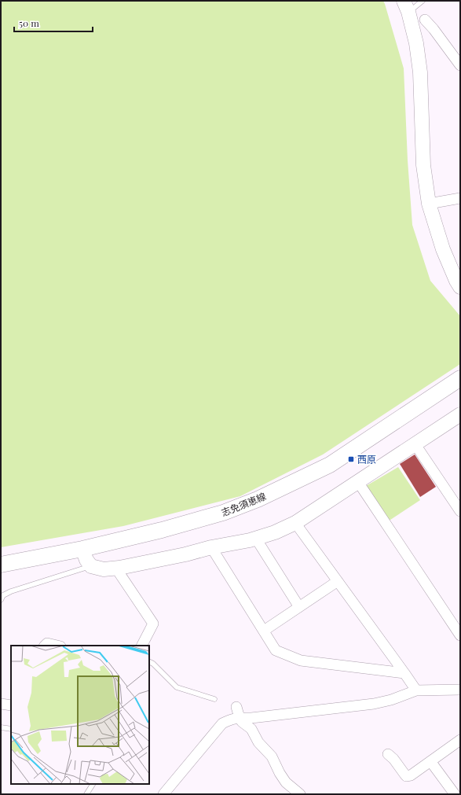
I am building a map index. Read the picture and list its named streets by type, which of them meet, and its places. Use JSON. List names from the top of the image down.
{
  "streets": {
    "main road": ["志免須恵線"]
  },
  "places": {
    "transit": ["西原"]
  },
  "scale_bar": "50 m"
}
